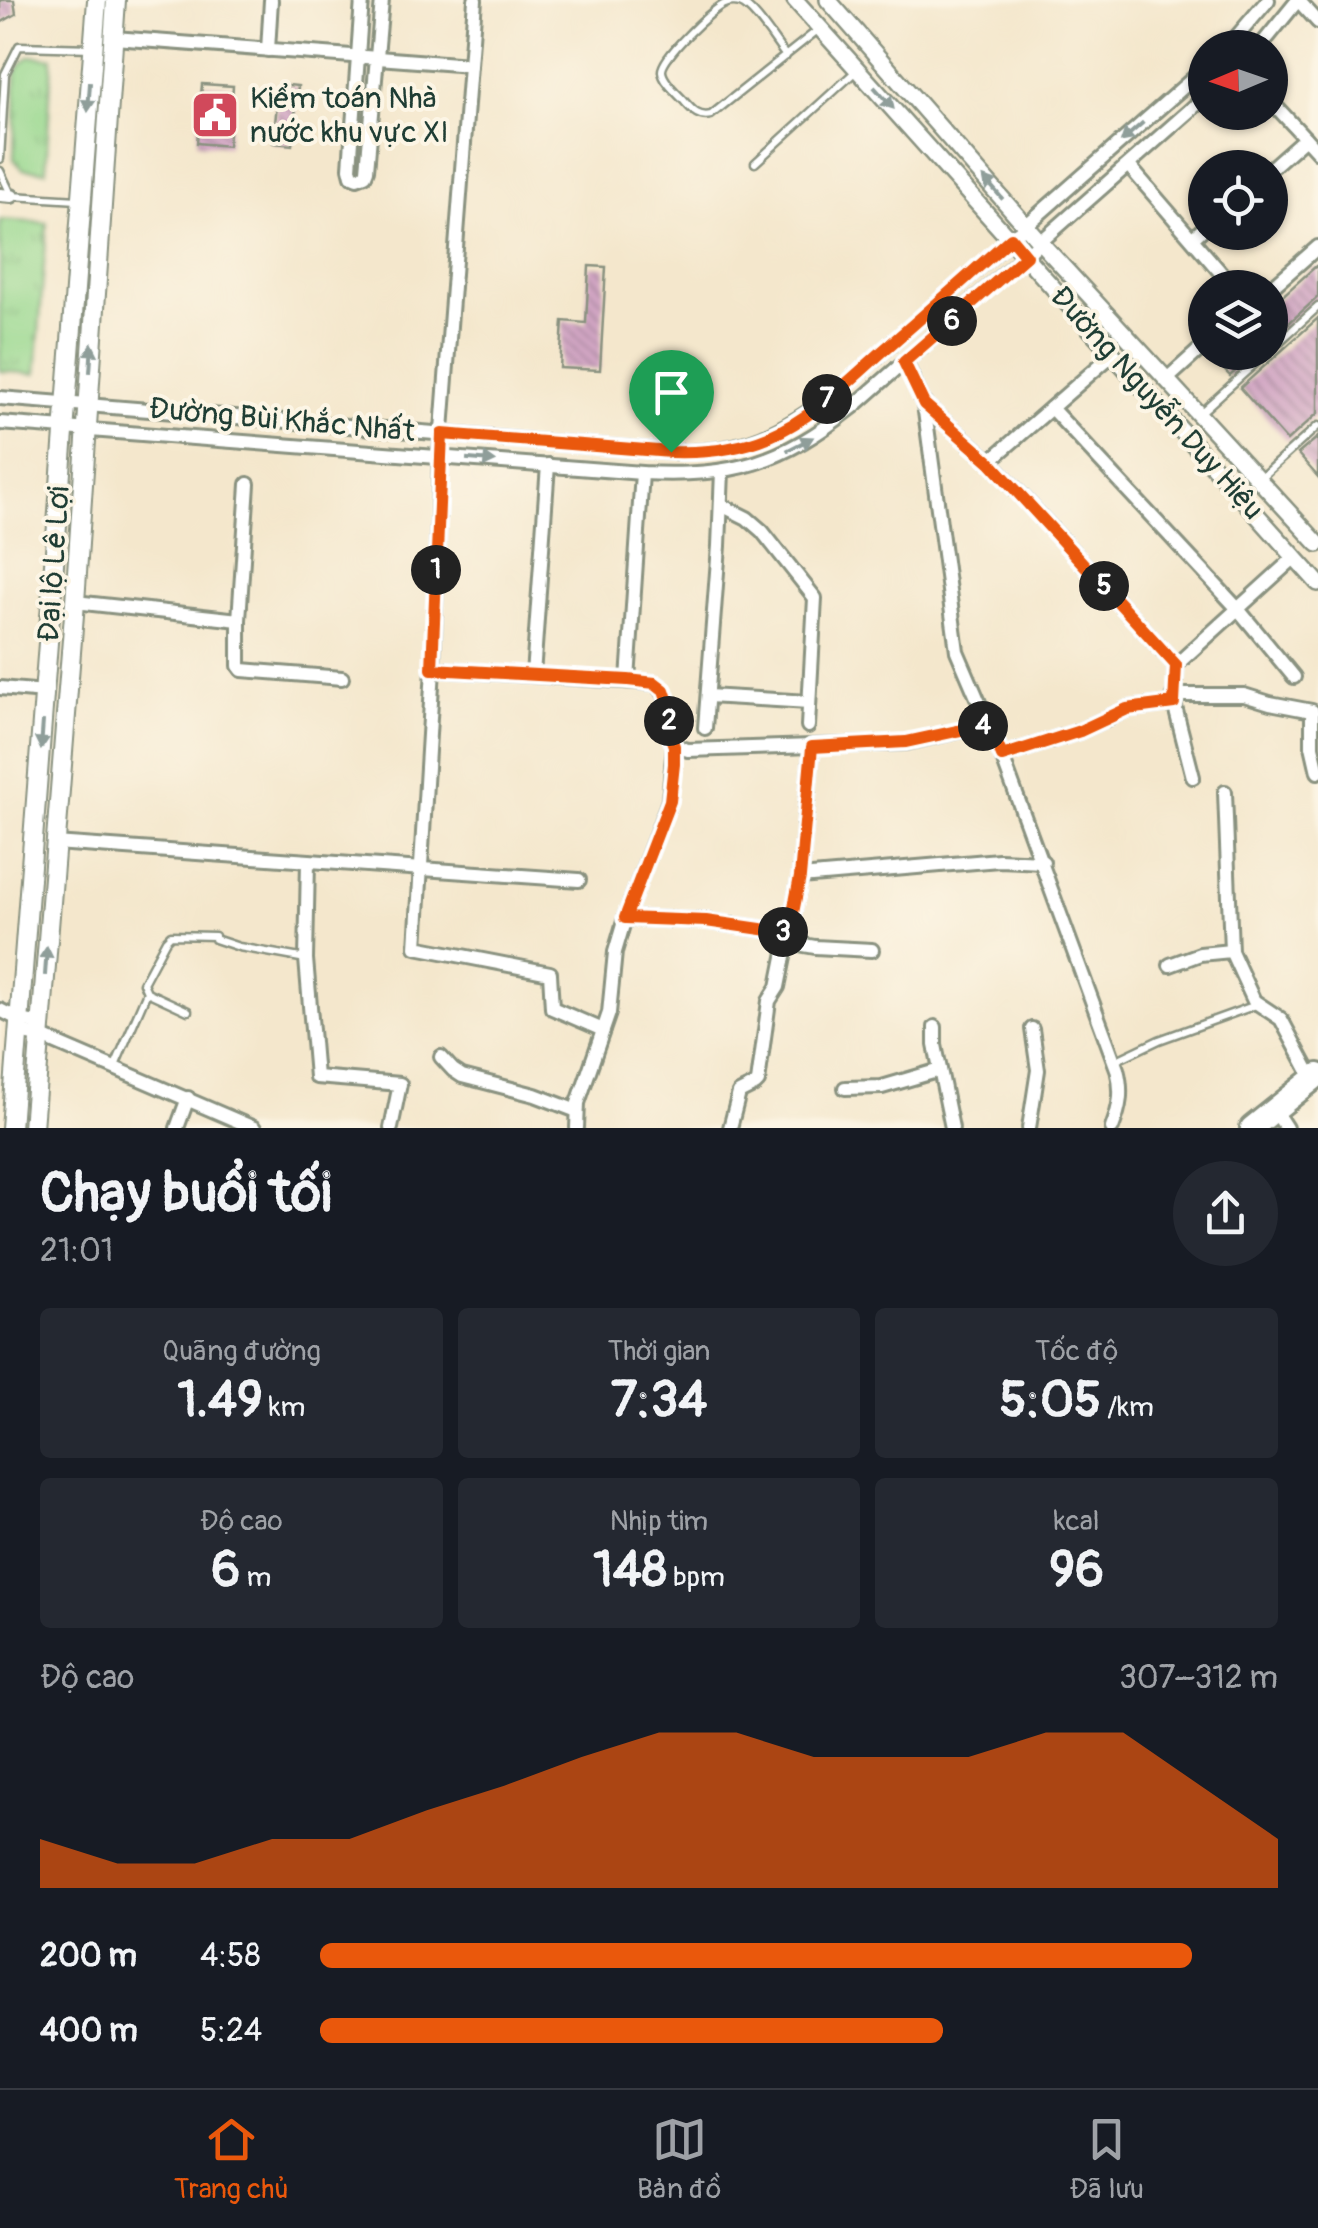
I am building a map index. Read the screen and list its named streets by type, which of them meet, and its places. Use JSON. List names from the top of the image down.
{
  "streets": {
    "main road": ["Đại lộ Lê Lợi"],
    "street": ["Đường Nguyễn Duy Hiệu", "Đường Bùi Khắc Nhất"]
  },
  "crossings": [
    ["Đường Nguyễn Duy Hiệu", "Đường Bùi Khắc Nhất"],
    ["Đường Bùi Khắc Nhất", "Đại lộ Lê Lợi"]
  ],
  "places": {
    "public building": ["Kiểm toán Nhà nước khu vực XI"]
  },
  "north": "left",
  "page": {
    "pins": [
      "6",
      "7",
      "1",
      "5",
      "2",
      "4",
      "3"
    ],
    "heading": ["Chạy buổi tối", "21:01"],
    "stats": [
      ["Quãng đường", "1.49 km"],
      ["Thời gian", "7:34"],
      ["Tốc độ", "5:05 /km"],
      ["Độ cao", "6 m"],
      ["Nhịp tim", "148 bpm"],
      ["kcal", "96"]
    ],
    "chart": ["Độ cao", "307–312 m"],
    "list": [
      {
        "name": "200 m",
        "note": "4:58"
      },
      {
        "name": "400 m",
        "note": "5:24"
      }
    ],
    "tabs": ["Trang chủ", "Bản đồ", "Đã lưu"]
  }
}
